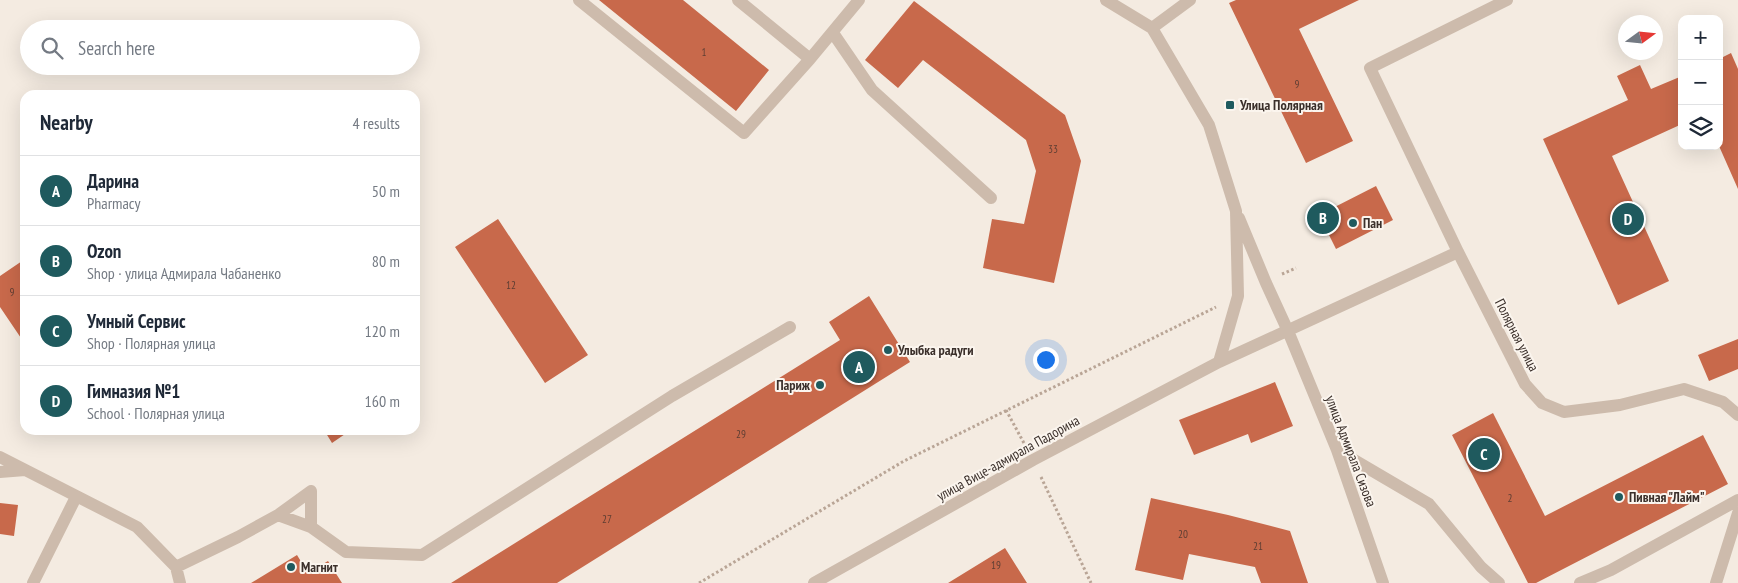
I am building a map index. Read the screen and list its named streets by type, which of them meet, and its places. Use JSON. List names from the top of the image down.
{
  "streets": {
    "street": ["Полярная улица", "улица Адмирала Сизова", "улица Вице-адмирала Падорина"]
  },
  "places": {
    "transit": ["Улица Полярная"],
    "other": [
      "Пан",
      "Улыбка радуги",
      "Париж",
      "Пивная \"Лайм\"",
      "Магнит"
    ]
  },
  "house_numbers": [
    "1",
    "9",
    "33",
    "12",
    "9",
    "29",
    "2",
    "27",
    "20",
    "21",
    "19"
  ],
  "north": "right",
  "page": {
    "map_buttons": ["+", "−"],
    "search": "Search here",
    "heading": ["Nearby", "4 results"],
    "list": [
      {
        "mark": "A",
        "name": "Дарина",
        "note": "Pharmacy",
        "value": "50 m"
      },
      {
        "mark": "B",
        "name": "Ozon",
        "note": "Shop · улица Адмирала Чабаненко",
        "value": "80 m"
      },
      {
        "mark": "C",
        "name": "Умный Сервис",
        "note": "Shop · Полярная улица",
        "value": "120 m"
      },
      {
        "mark": "D",
        "name": "Гимназия №1",
        "note": "School · Полярная улица",
        "value": "160 m"
      }
    ],
    "pins": [
      "B",
      "D",
      "A",
      "C"
    ]
  }
}
